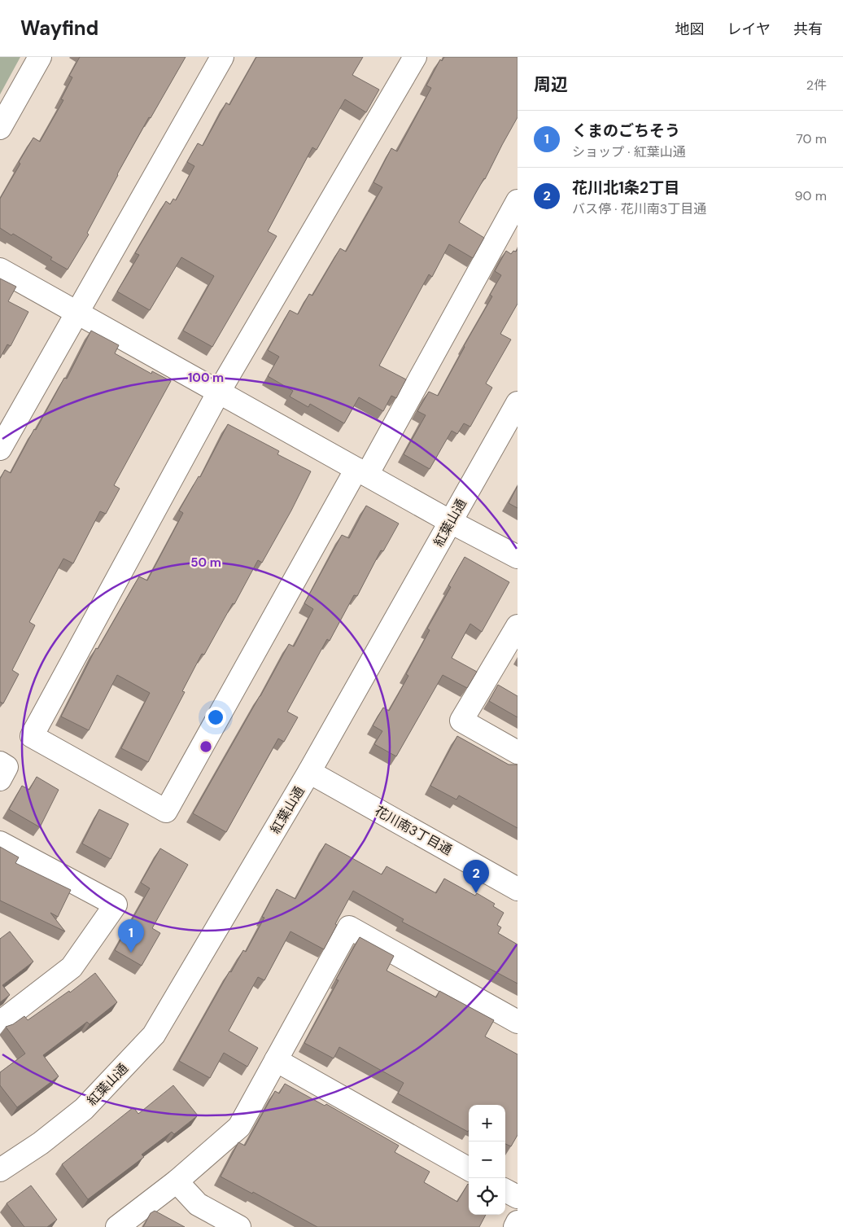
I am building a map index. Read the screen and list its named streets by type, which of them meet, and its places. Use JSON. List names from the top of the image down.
{
  "streets": {
    "street": ["紅葉山通", "花川南3丁目通"]
  },
  "crossings": [
    ["紅葉山通", "花川南3丁目通"]
  ],
  "page": {
    "header": "Wayfind",
    "nav": ["地図", "レイヤ", "共有"],
    "heading": ["周辺", "2件"],
    "list": [
      {
        "mark": "1",
        "name": "くまのごちそう",
        "note": "ショップ · 紅葉山通",
        "value": "70 m"
      },
      {
        "mark": "2",
        "name": "花川北1条2丁目",
        "note": "バス停 · 花川南3丁目通",
        "value": "90 m"
      }
    ],
    "pins": ["2", "1"],
    "map_buttons": ["+", "−"]
  },
  "rings": ["100 m", "50 m"]
}
